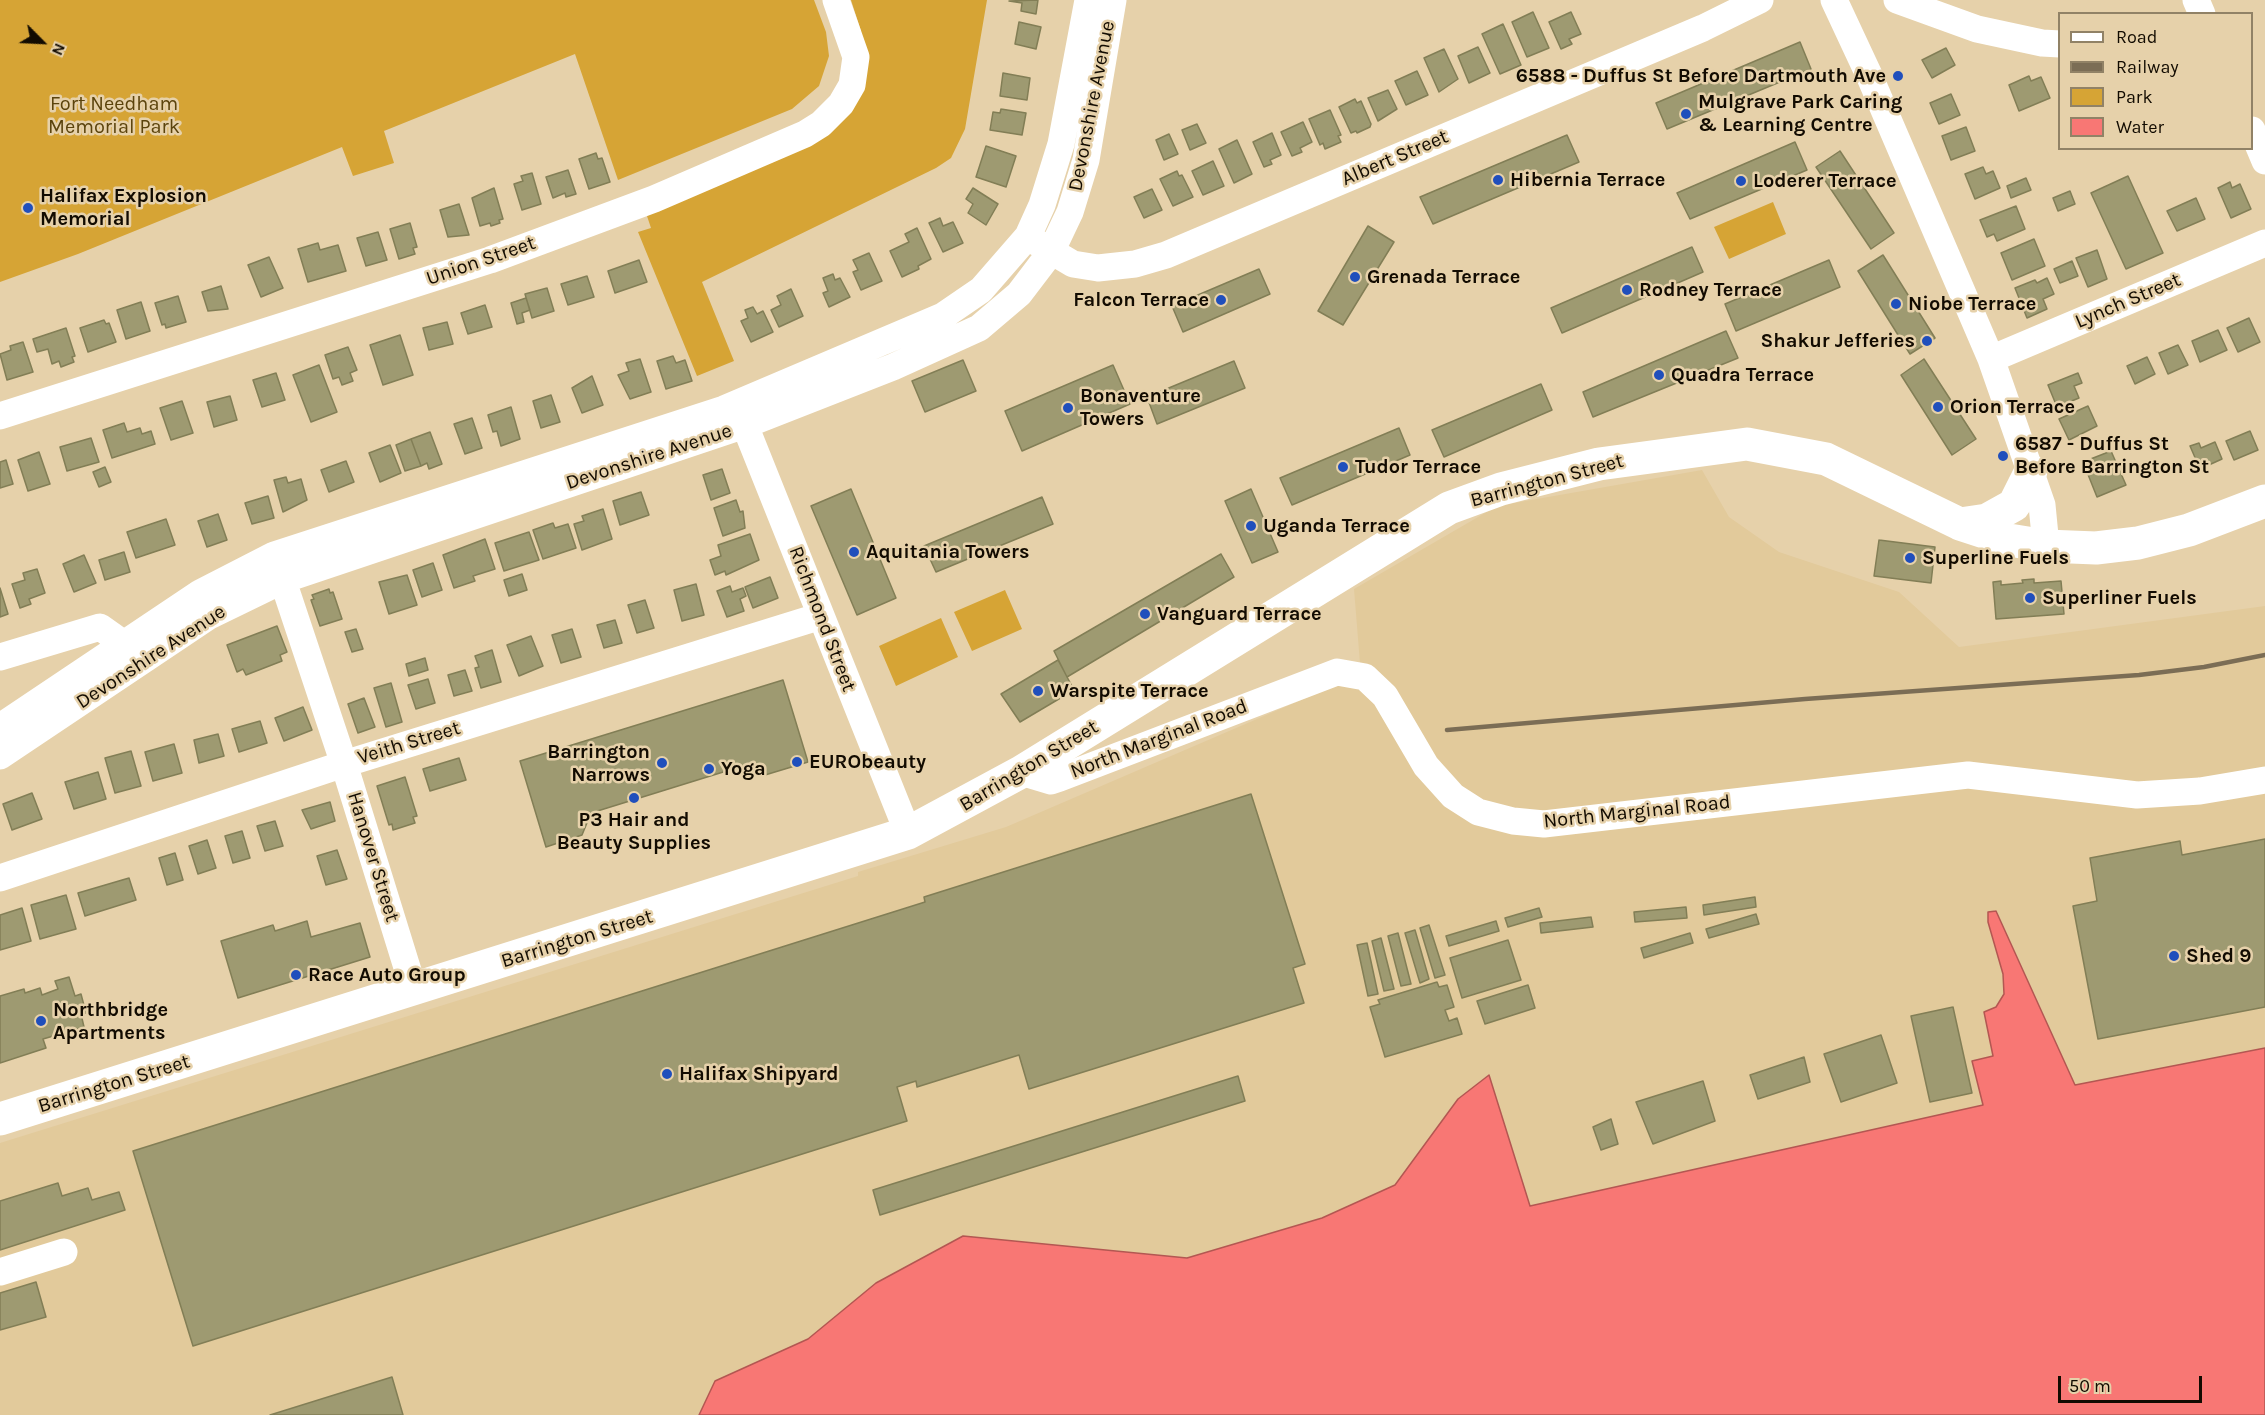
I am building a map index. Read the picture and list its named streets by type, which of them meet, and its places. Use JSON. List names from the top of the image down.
{
  "streets": {
    "main road": ["Barrington Street"],
    "street": [
      "Devonshire Avenue",
      "Albert Street",
      "Union Street",
      "Lynch Street",
      "Richmond Street",
      "North Marginal Road",
      "Veith Street",
      "Hanover Street"
    ]
  },
  "crossings": [
    ["Devonshire Avenue", "Albert Street"],
    ["Devonshire Avenue", "Richmond Street"],
    ["Devonshire Avenue", "Hanover Street"],
    ["Barrington Street", "Richmond Street"],
    ["Barrington Street", "North Marginal Road"],
    ["Barrington Street", "Hanover Street"],
    ["Richmond Street", "Veith Street"],
    ["Veith Street", "Hanover Street"]
  ],
  "parks": ["Fort Needham Memorial Park"],
  "places": [
    "6588 - Duffus St Before Dartmouth Ave",
    "Mulgrave Park Caring & Learning Centre",
    "Hibernia Terrace",
    "Loderer Terrace",
    "Halifax Explosion Memorial",
    "Grenada Terrace",
    "Rodney Terrace",
    "Falcon Terrace",
    "Niobe Terrace",
    "Shakur Jefferies",
    "Quadra Terrace",
    "Orion Terrace",
    "Bonaventure Towers",
    "6587 - Duffus St Before Barrington St",
    "Tudor Terrace",
    "Uganda Terrace",
    "Aquitania Towers",
    "Superline Fuels",
    "Superliner Fuels",
    "Vanguard Terrace",
    "Warspite Terrace",
    "EURObeauty",
    "Barrington Narrows",
    "Yoga",
    "P3 Hair and Beauty Supplies",
    "Shed 9",
    "Race Auto Group",
    "Northbridge Apartments",
    "Halifax Shipyard"
  ],
  "legend": [
    "Road",
    "Railway",
    "Park",
    "Water"
  ],
  "scale_bar": "50 m",
  "north": "bottom right"
}
